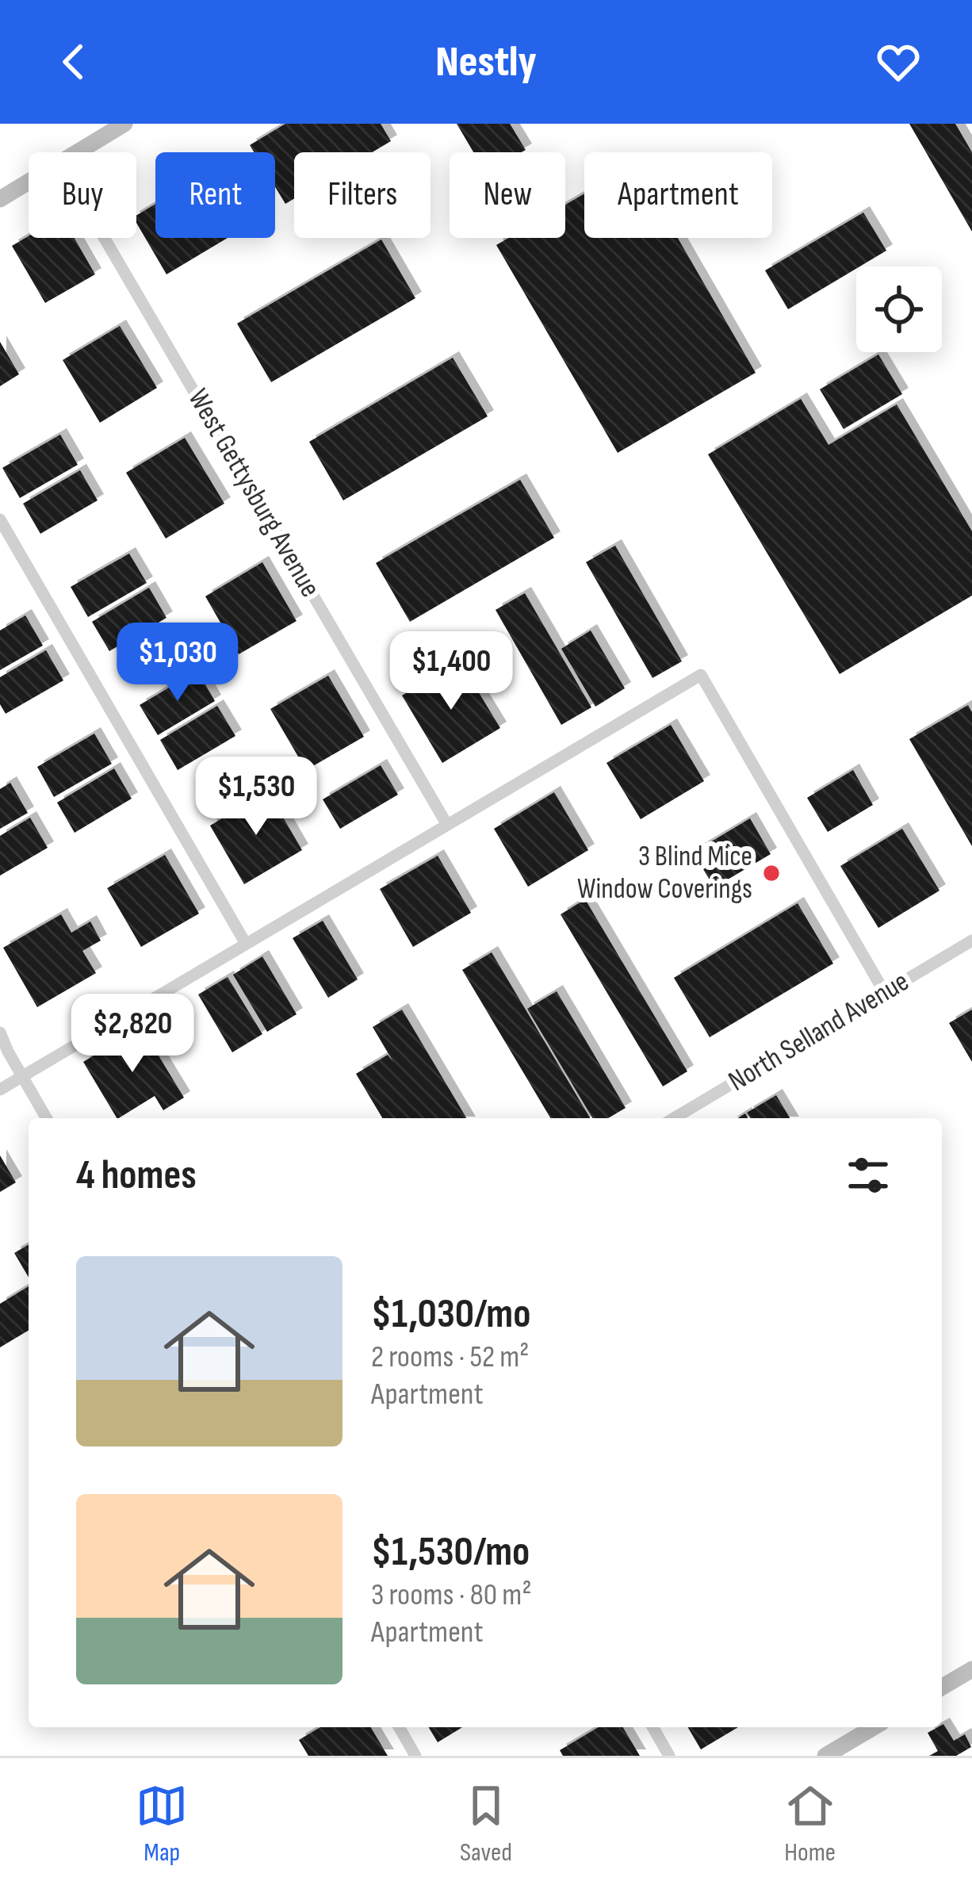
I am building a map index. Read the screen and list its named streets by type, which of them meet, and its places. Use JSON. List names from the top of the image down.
{
  "streets": {
    "street": ["West Gettysburg Avenue", "North Selland Avenue"]
  },
  "places": ["3 Blind Mice Window Coverings"],
  "page": {
    "header": "Nestly",
    "chip": [
      "Buy",
      "Rent",
      "Filters",
      "New",
      "Apartment"
    ],
    "price": [
      "$1,030",
      "$1,400",
      "$1,530",
      "$2,820"
    ],
    "heading": "4 homes",
    "list": [
      {
        "name": "$1,030/mo",
        "note": "2 rooms · 52 m² · Apartment"
      },
      {
        "name": "$1,530/mo",
        "note": "3 rooms · 80 m² · Apartment"
      }
    ],
    "tabs": ["Map", "Saved", "Home"]
  }
}
